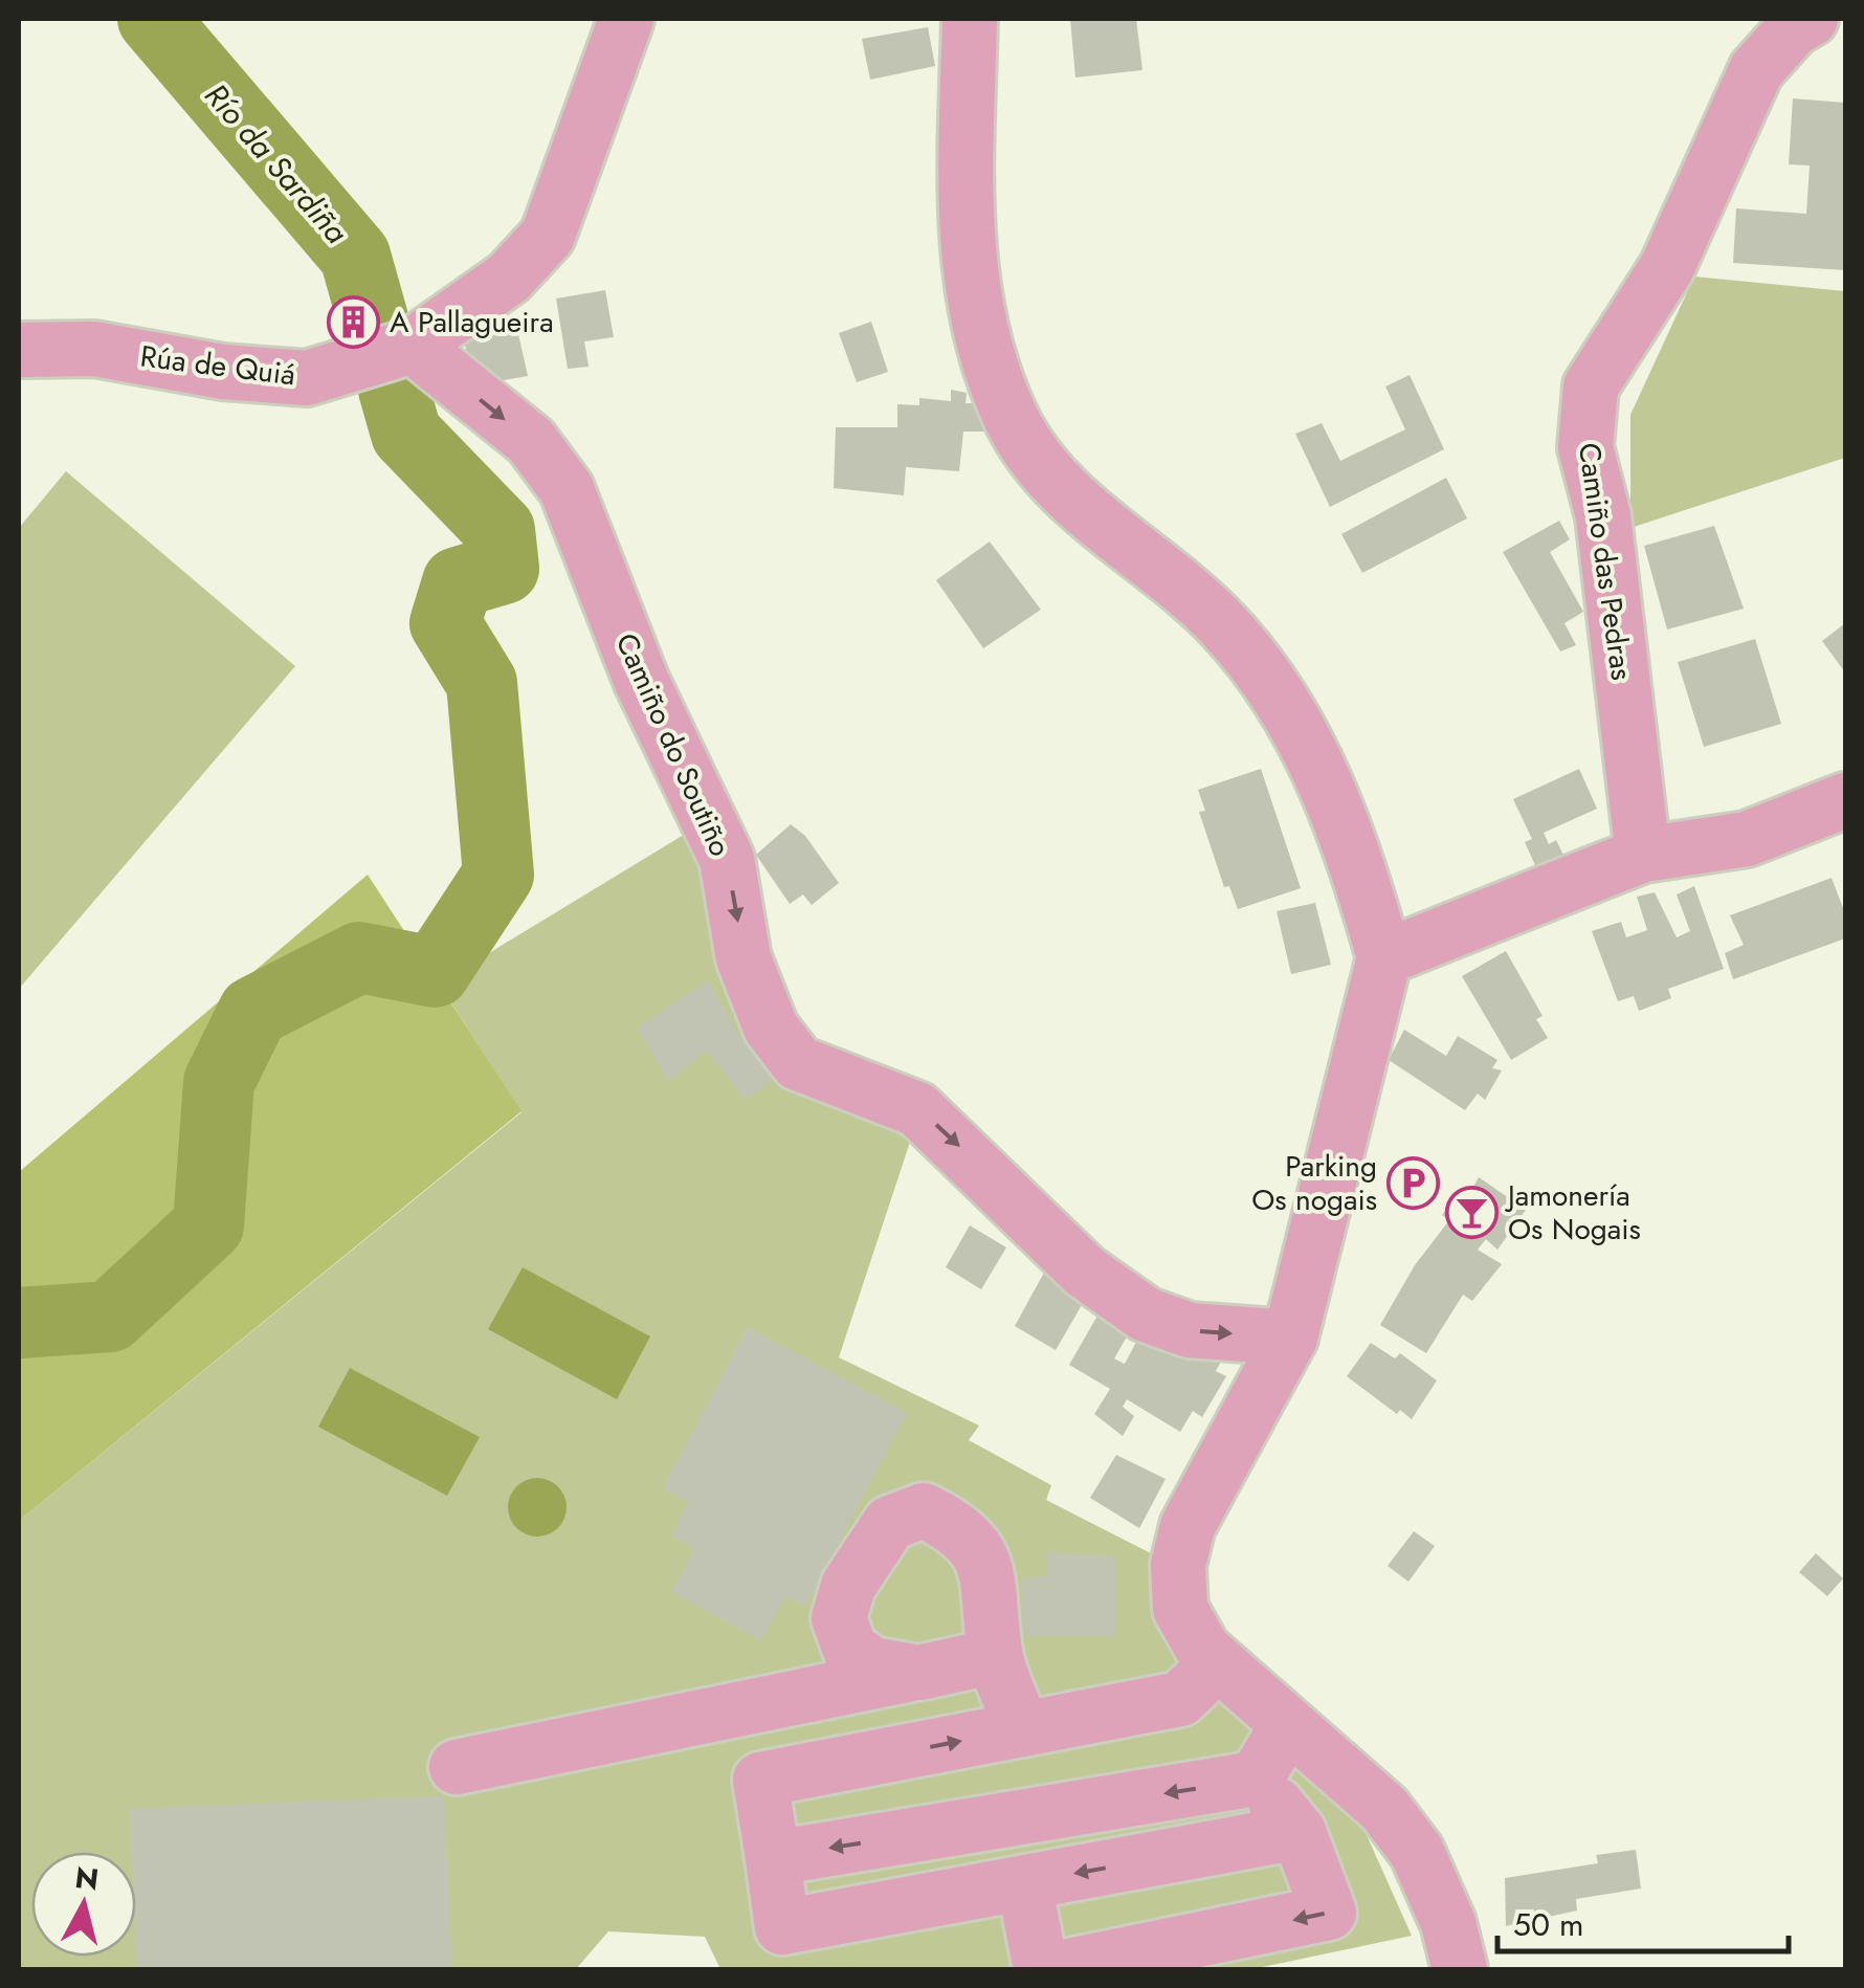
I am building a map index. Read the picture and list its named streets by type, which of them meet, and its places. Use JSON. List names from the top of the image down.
{
  "streets": {
    "street": ["Rúa de Quiá", "Camiño das Pedras", "Camiño do Soutiño"]
  },
  "crossings": [
    ["Rúa de Quiá", "Camiño do Soutiño"]
  ],
  "water": ["Río da Sardiña"],
  "places": {
    "building": ["A Pallagueira"],
    "parking": ["Parking Os nogais"],
    "bar": ["Jamonería Os Nogais"]
  },
  "scale_bar": "50 m",
  "north": "top"
}
